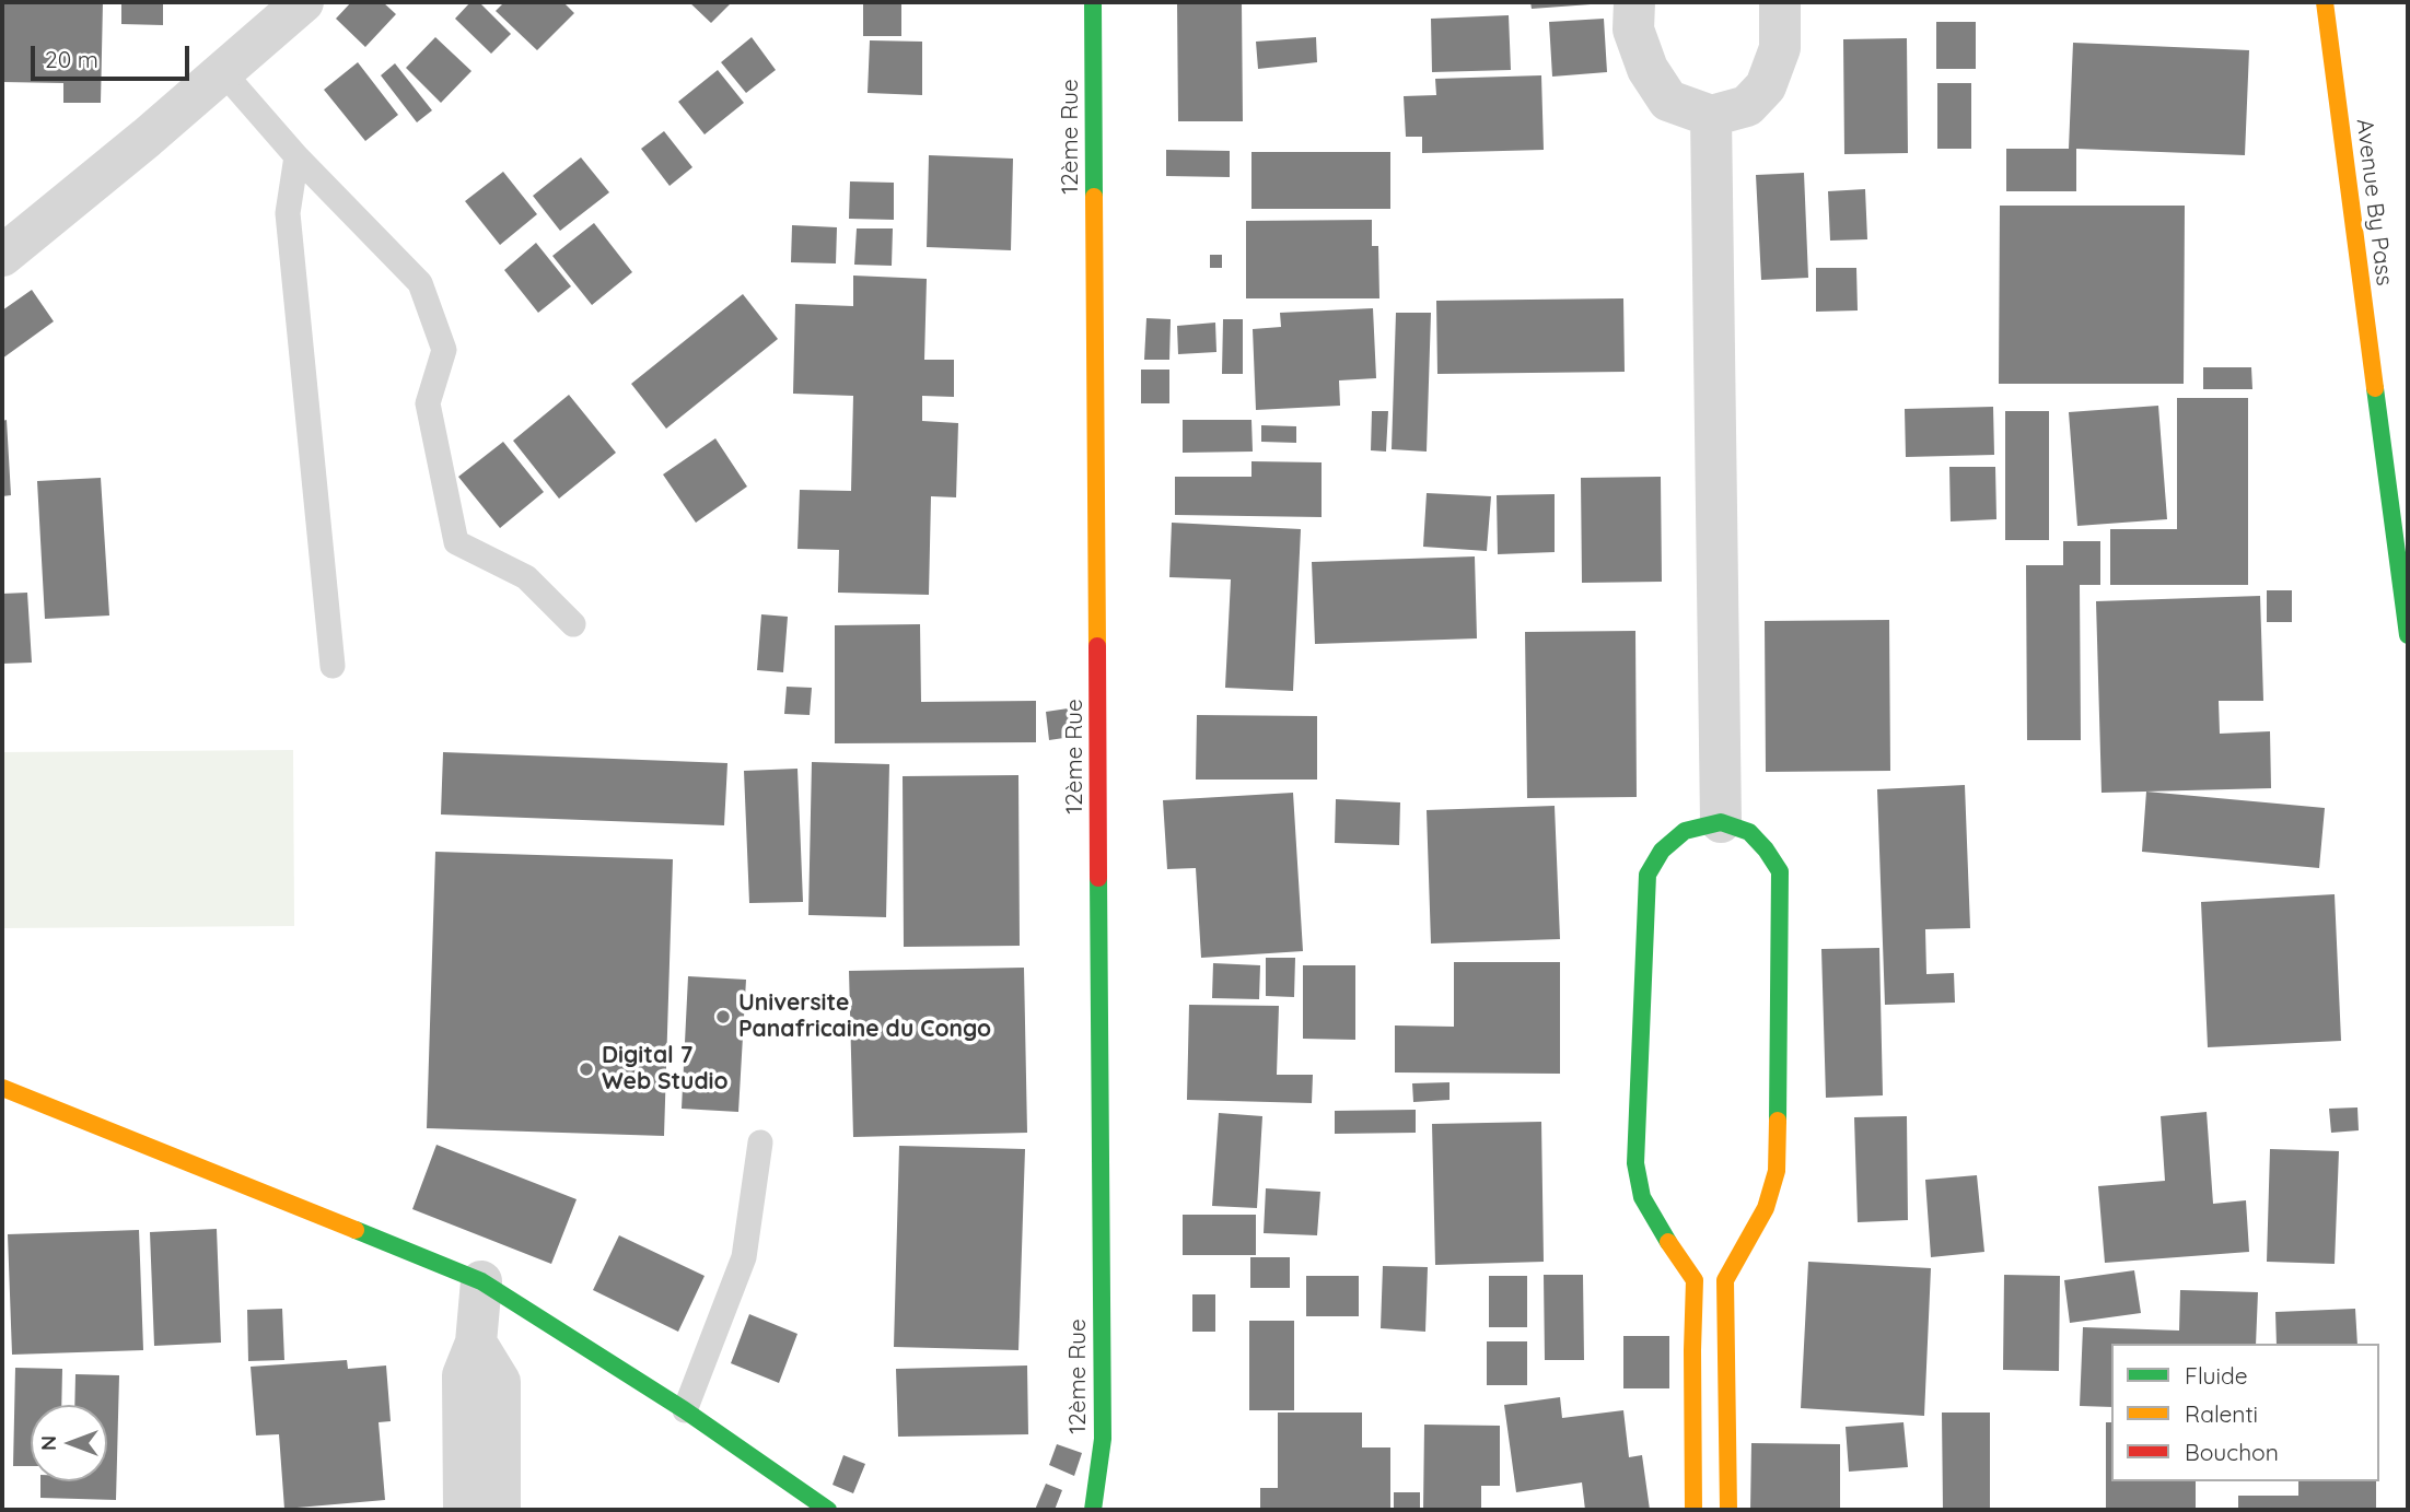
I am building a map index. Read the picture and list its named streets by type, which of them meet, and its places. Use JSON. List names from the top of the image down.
{
  "streets": {
    "main road": ["12ème Rue", "Avenue By Pass"]
  },
  "places": ["Universite Panafricaine du Congo", "Digital 7 Web Studio"],
  "legend": ["Fluide", "Ralenti", "Bouchon"],
  "scale_bar": "20 m",
  "north": "left"
}
